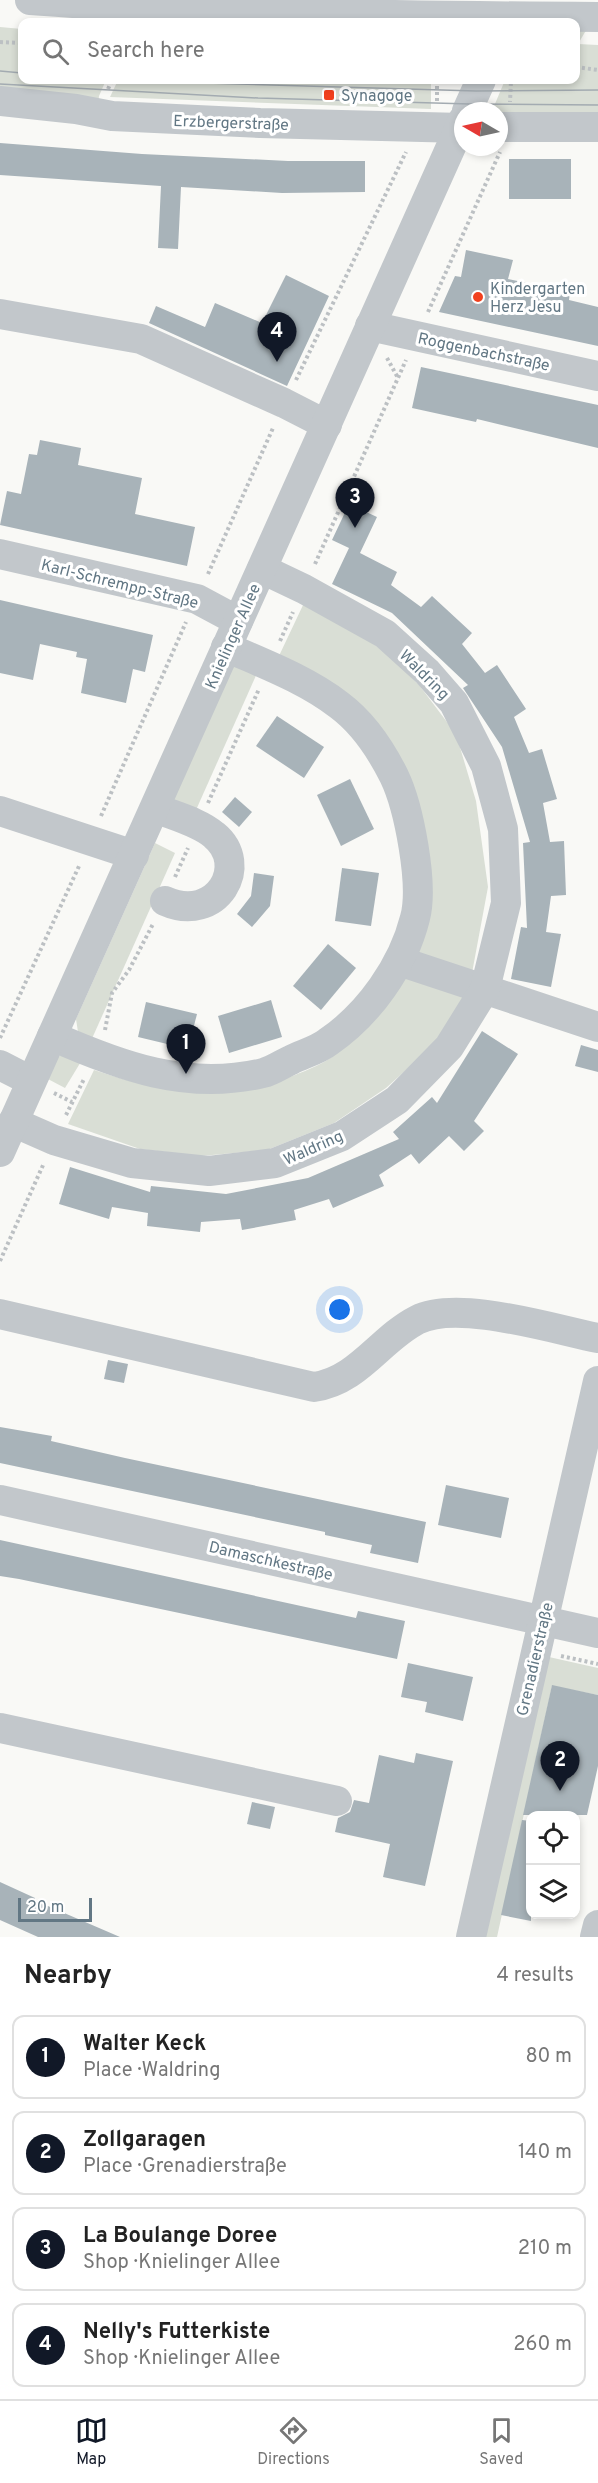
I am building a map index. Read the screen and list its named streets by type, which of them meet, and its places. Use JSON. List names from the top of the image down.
{
  "streets": {
    "street": [
      "Erzbergerstraße",
      "Roggenbachstraße",
      "Karl-Schrempp-Straße",
      "Knielinger Allee",
      "Waldring",
      "Damaschkestraße",
      "Grenadierstraße"
    ]
  },
  "crossings": [
    ["Erzbergerstraße", "Knielinger Allee"],
    ["Roggenbachstraße", "Knielinger Allee"],
    ["Karl-Schrempp-Straße", "Knielinger Allee"],
    ["Knielinger Allee", "Waldring"],
    ["Damaschkestraße", "Grenadierstraße"]
  ],
  "places": {
    "transit": ["Synagoge"],
    "other": ["Kindergarten Herz Jesu"]
  },
  "scale_bar": "20 m",
  "north": "left",
  "page": {
    "search": "Search here",
    "pins": [
      "4",
      "3",
      "1",
      "2"
    ],
    "scale": "20 m",
    "heading": ["Nearby", "4 results"],
    "list": [
      {
        "mark": "1",
        "name": "Walter Keck",
        "note": "Place · Waldring",
        "value": "80 m"
      },
      {
        "mark": "2",
        "name": "Zollgaragen",
        "note": "Place · Grenadierstraße",
        "value": "140 m"
      },
      {
        "mark": "3",
        "name": "La Boulange Doree",
        "note": "Shop · Knielinger Allee",
        "value": "210 m"
      },
      {
        "mark": "4",
        "name": "Nelly's Futterkiste",
        "note": "Shop · Knielinger Allee",
        "value": "260 m"
      }
    ],
    "nav": ["Map", "Directions", "Saved"]
  }
}
